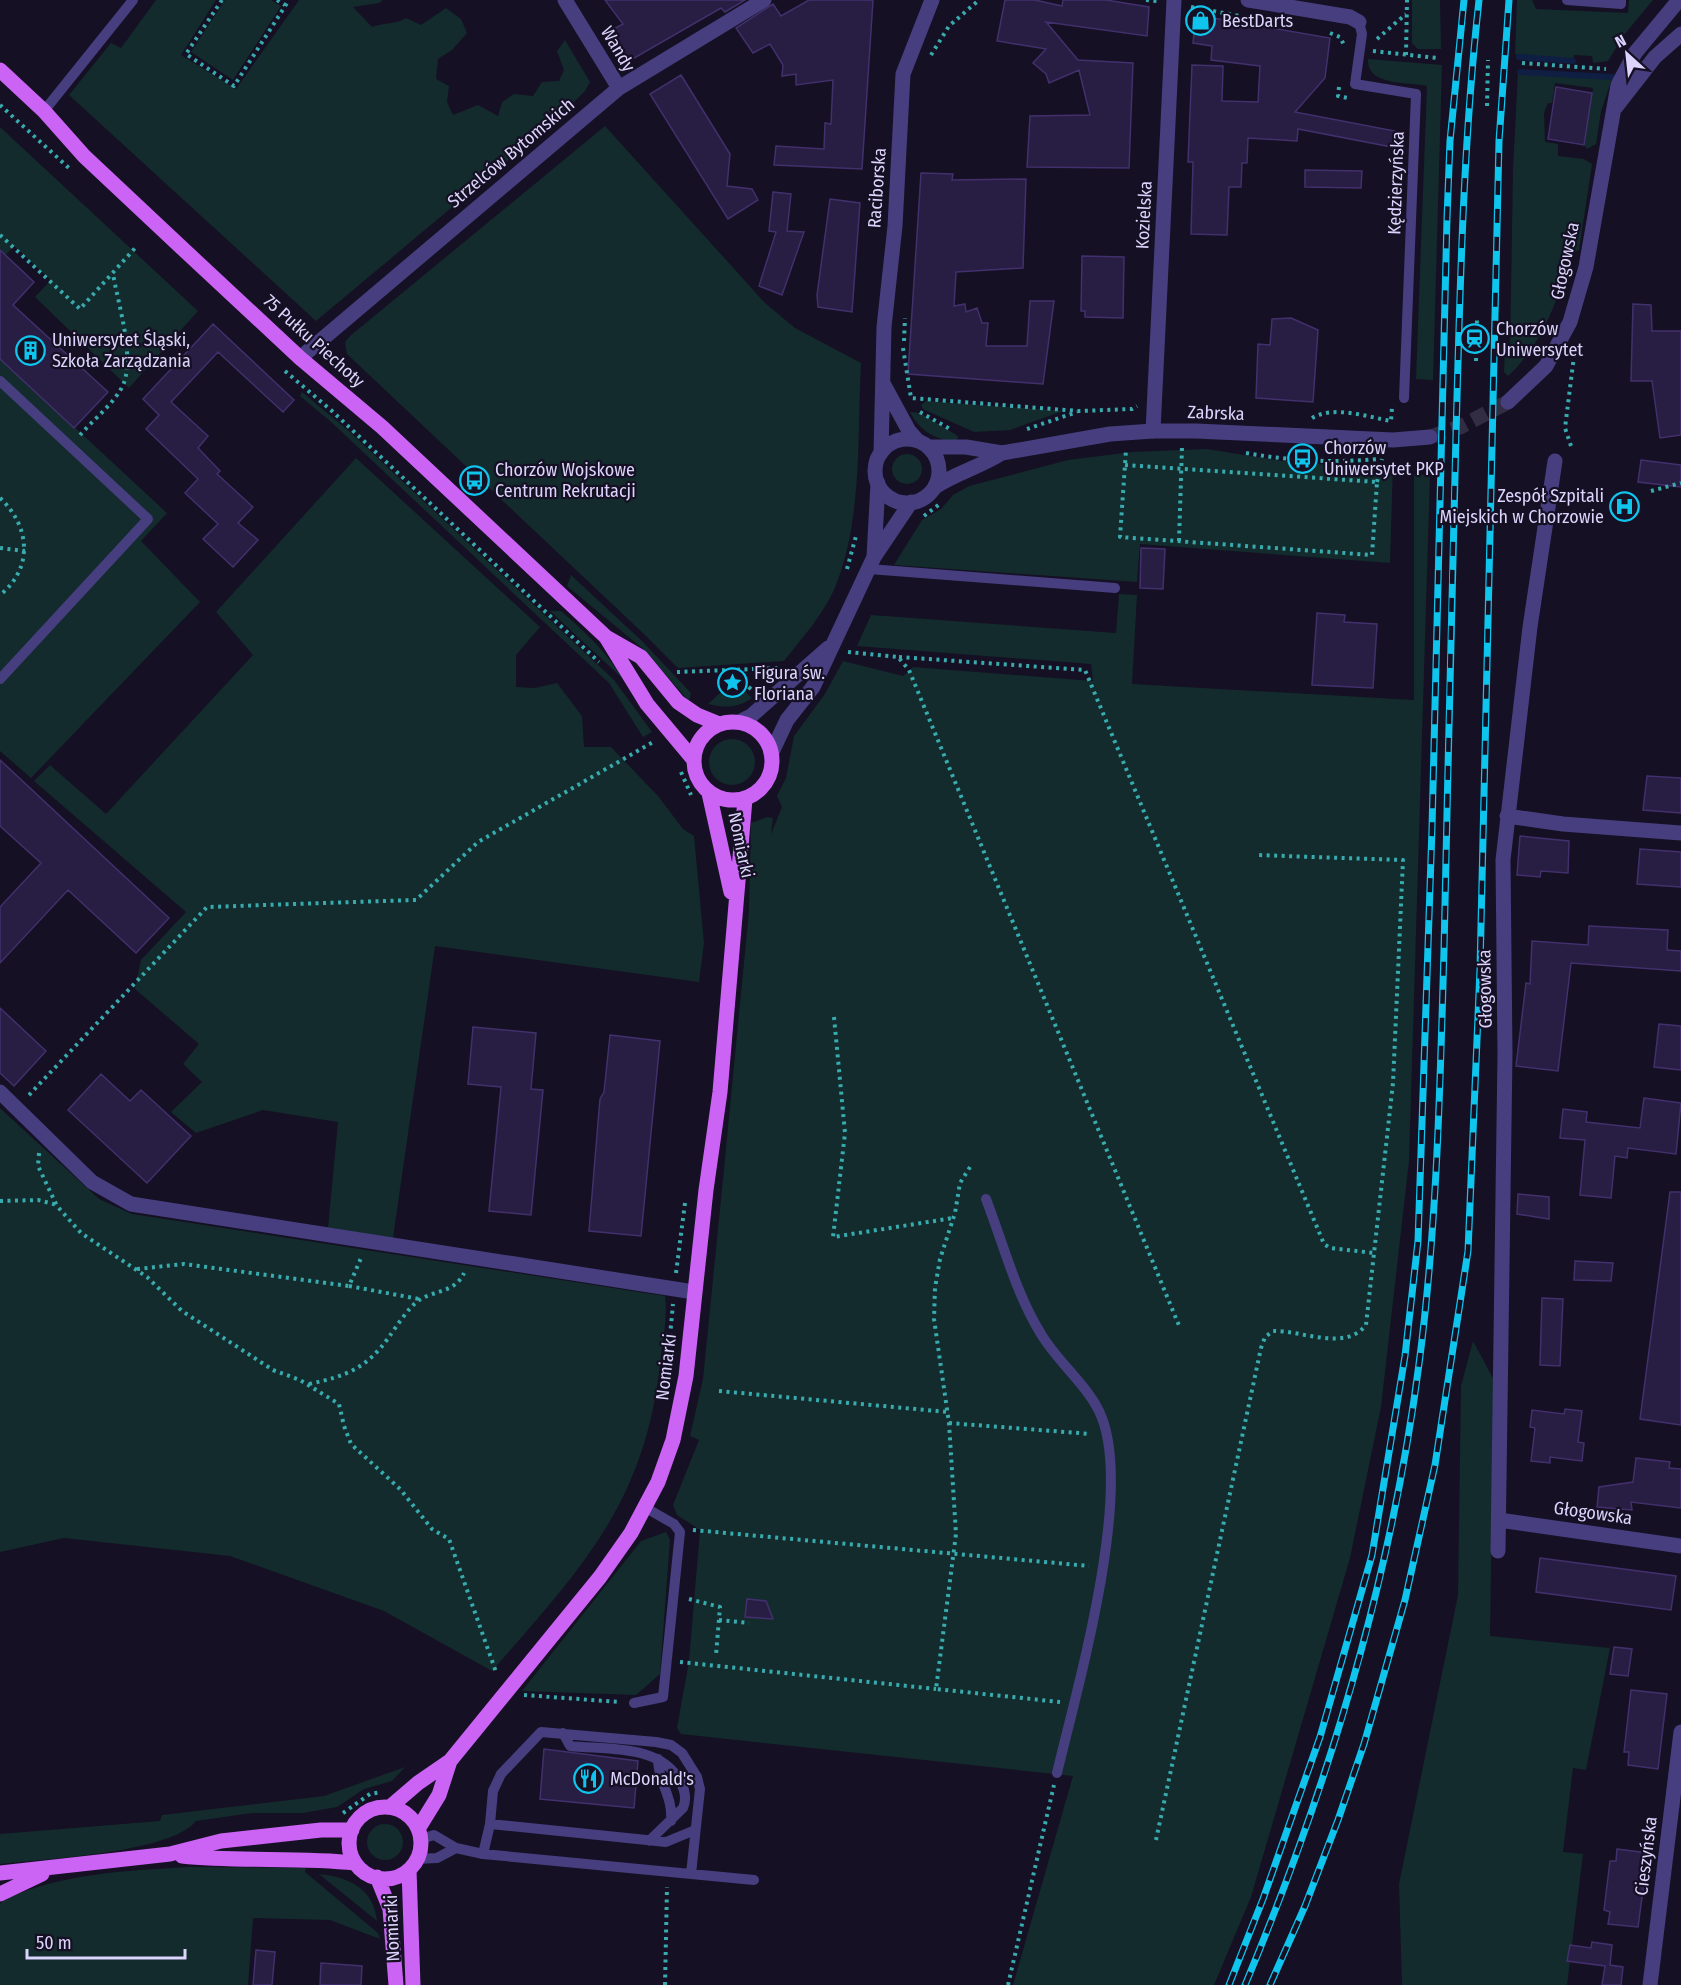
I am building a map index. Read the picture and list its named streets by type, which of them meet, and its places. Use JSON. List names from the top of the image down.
{
  "streets": {
    "main road": ["75 Pułku Piechoty", "Nomiarki"],
    "street": [
      "Wandy",
      "Strzelców Bytomskich",
      "Raciborska",
      "Kozielska",
      "Głogowska",
      "Zabrska",
      "Cieszyńska"
    ],
    "lane": ["Kędzierzyńska"]
  },
  "crossings": [
    ["Wandy", "Strzelców Bytomskich"],
    ["Strzelców Bytomskich", "75 Pułku Piechoty"],
    ["Raciborska", "Zabrska"],
    ["Kozielska", "Zabrska"],
    ["75 Pułku Piechoty", "Nomiarki"]
  ],
  "places": {
    "shop": ["BestDarts"],
    "station": ["Chorzów Uniwersytet"],
    "building": ["Uniwersytet Śląski, Szkoła Zarządzania"],
    "bus stop": ["Chorzów Uniwersytet PKP", "Chorzów Wojskowe Centrum Rekrutacji"],
    "hospital": ["Zespół Szpitali Miejskich w Chorzowie"],
    "place": ["Figura św. Floriana"],
    "restaurant": ["McDonald's"]
  },
  "scale_bar": "50 m",
  "north": "top left"
}
